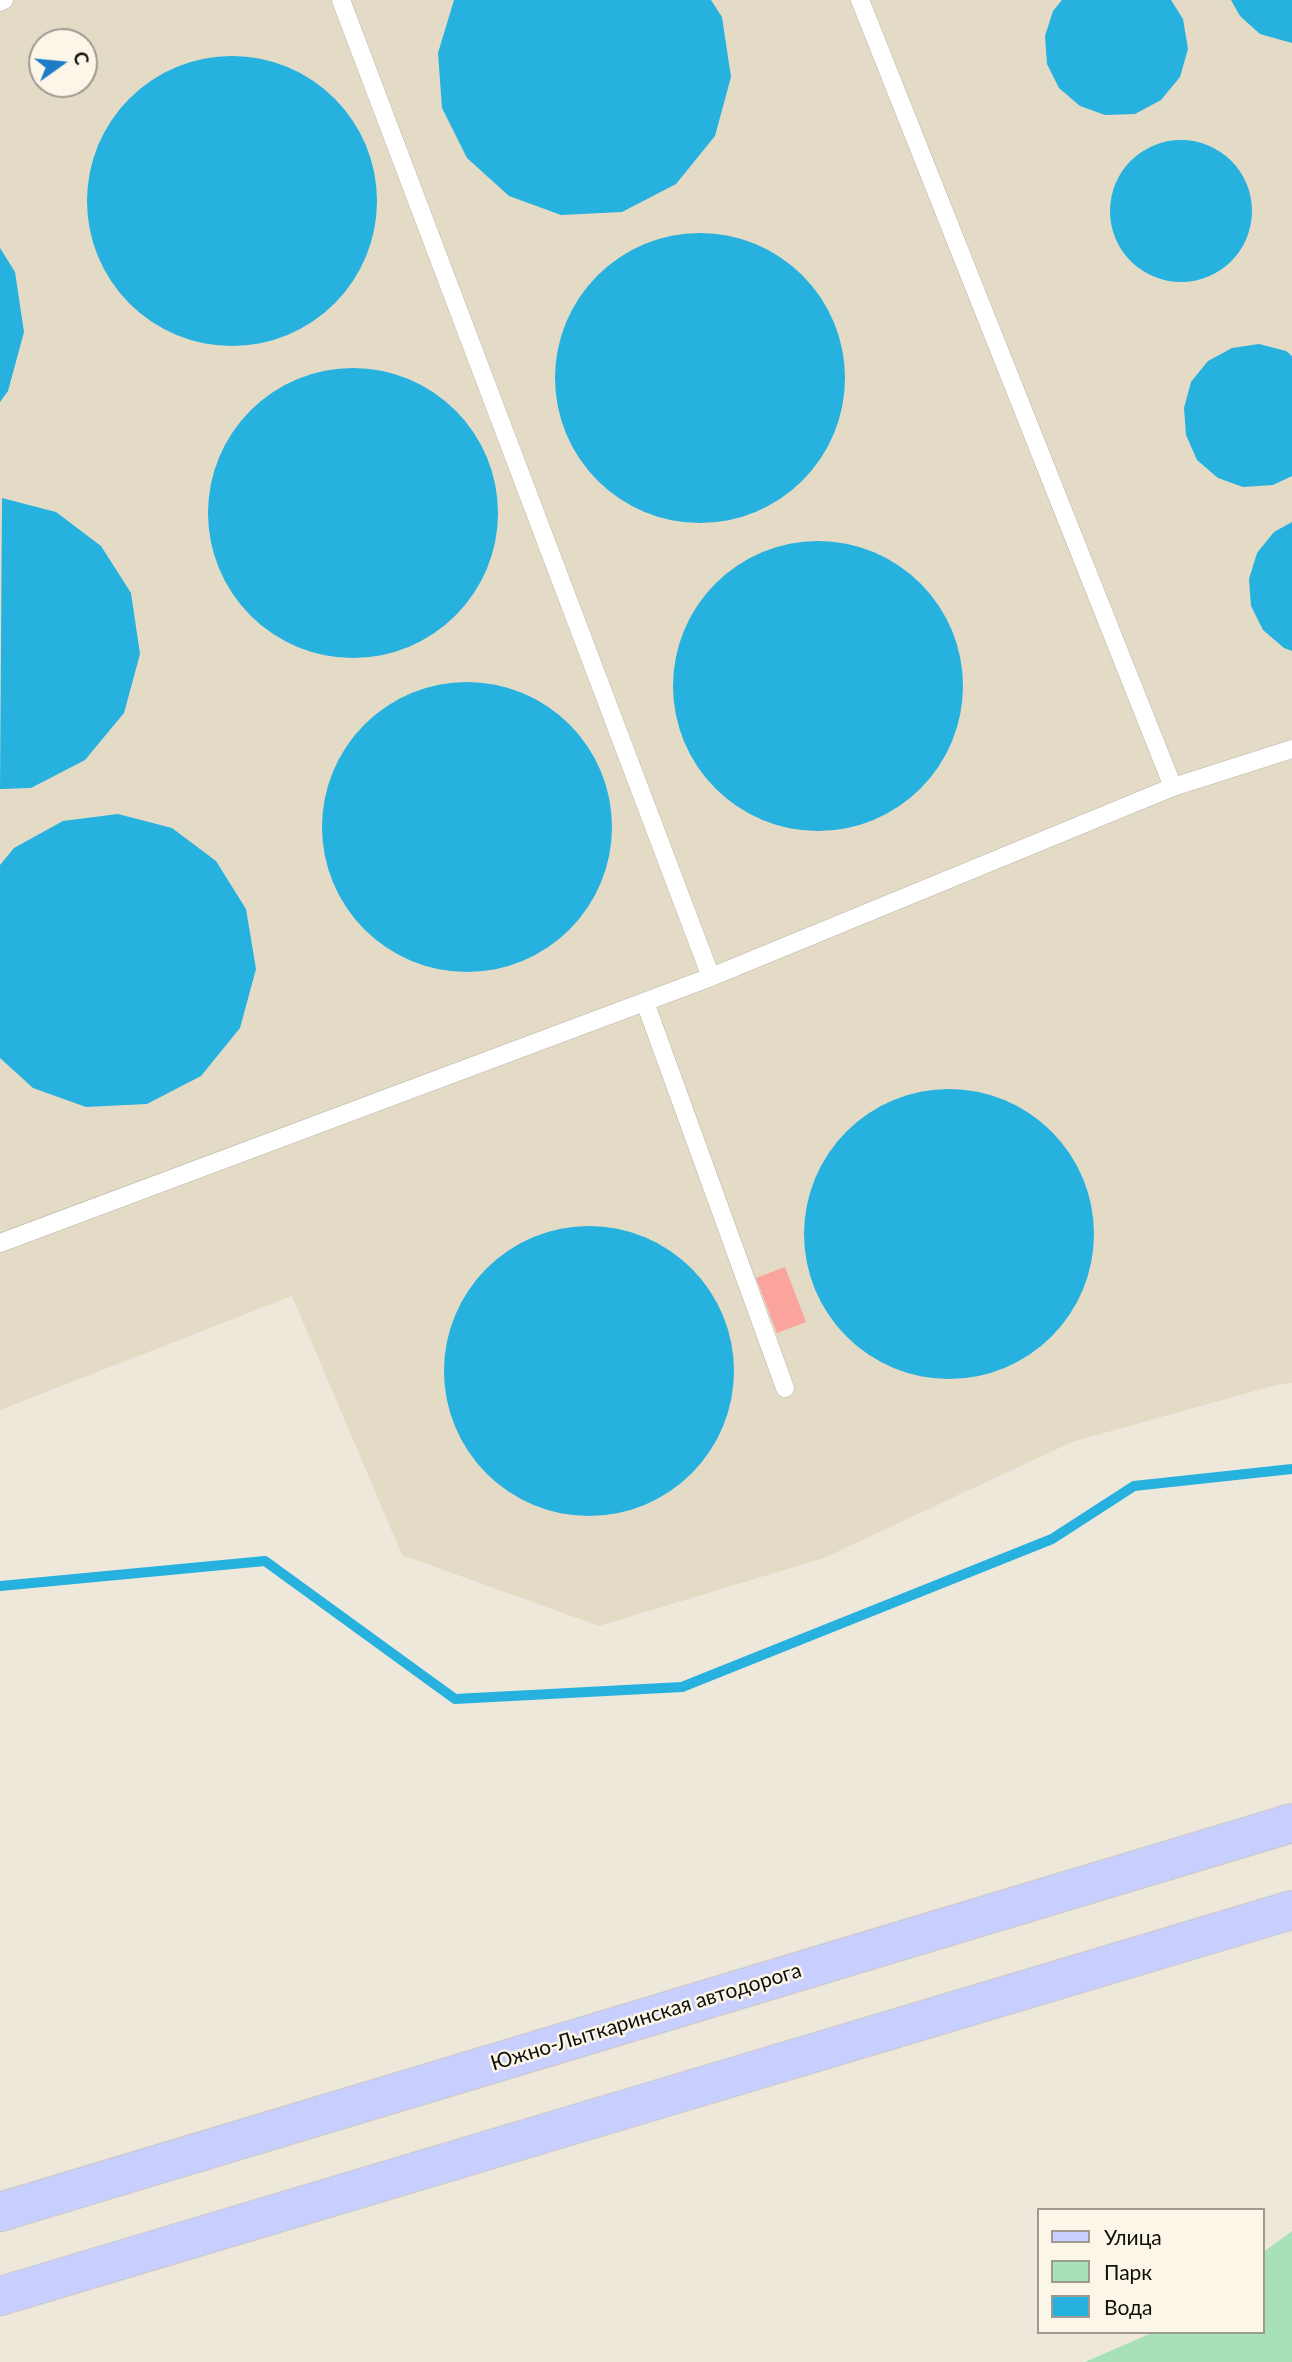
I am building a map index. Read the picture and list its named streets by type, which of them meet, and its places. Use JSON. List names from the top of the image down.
{
  "streets": {
    "main road": ["Южно-Лыткаринская автодорога"]
  },
  "legend": ["Улица", "Парк", "Вода"],
  "north": "right"
}
